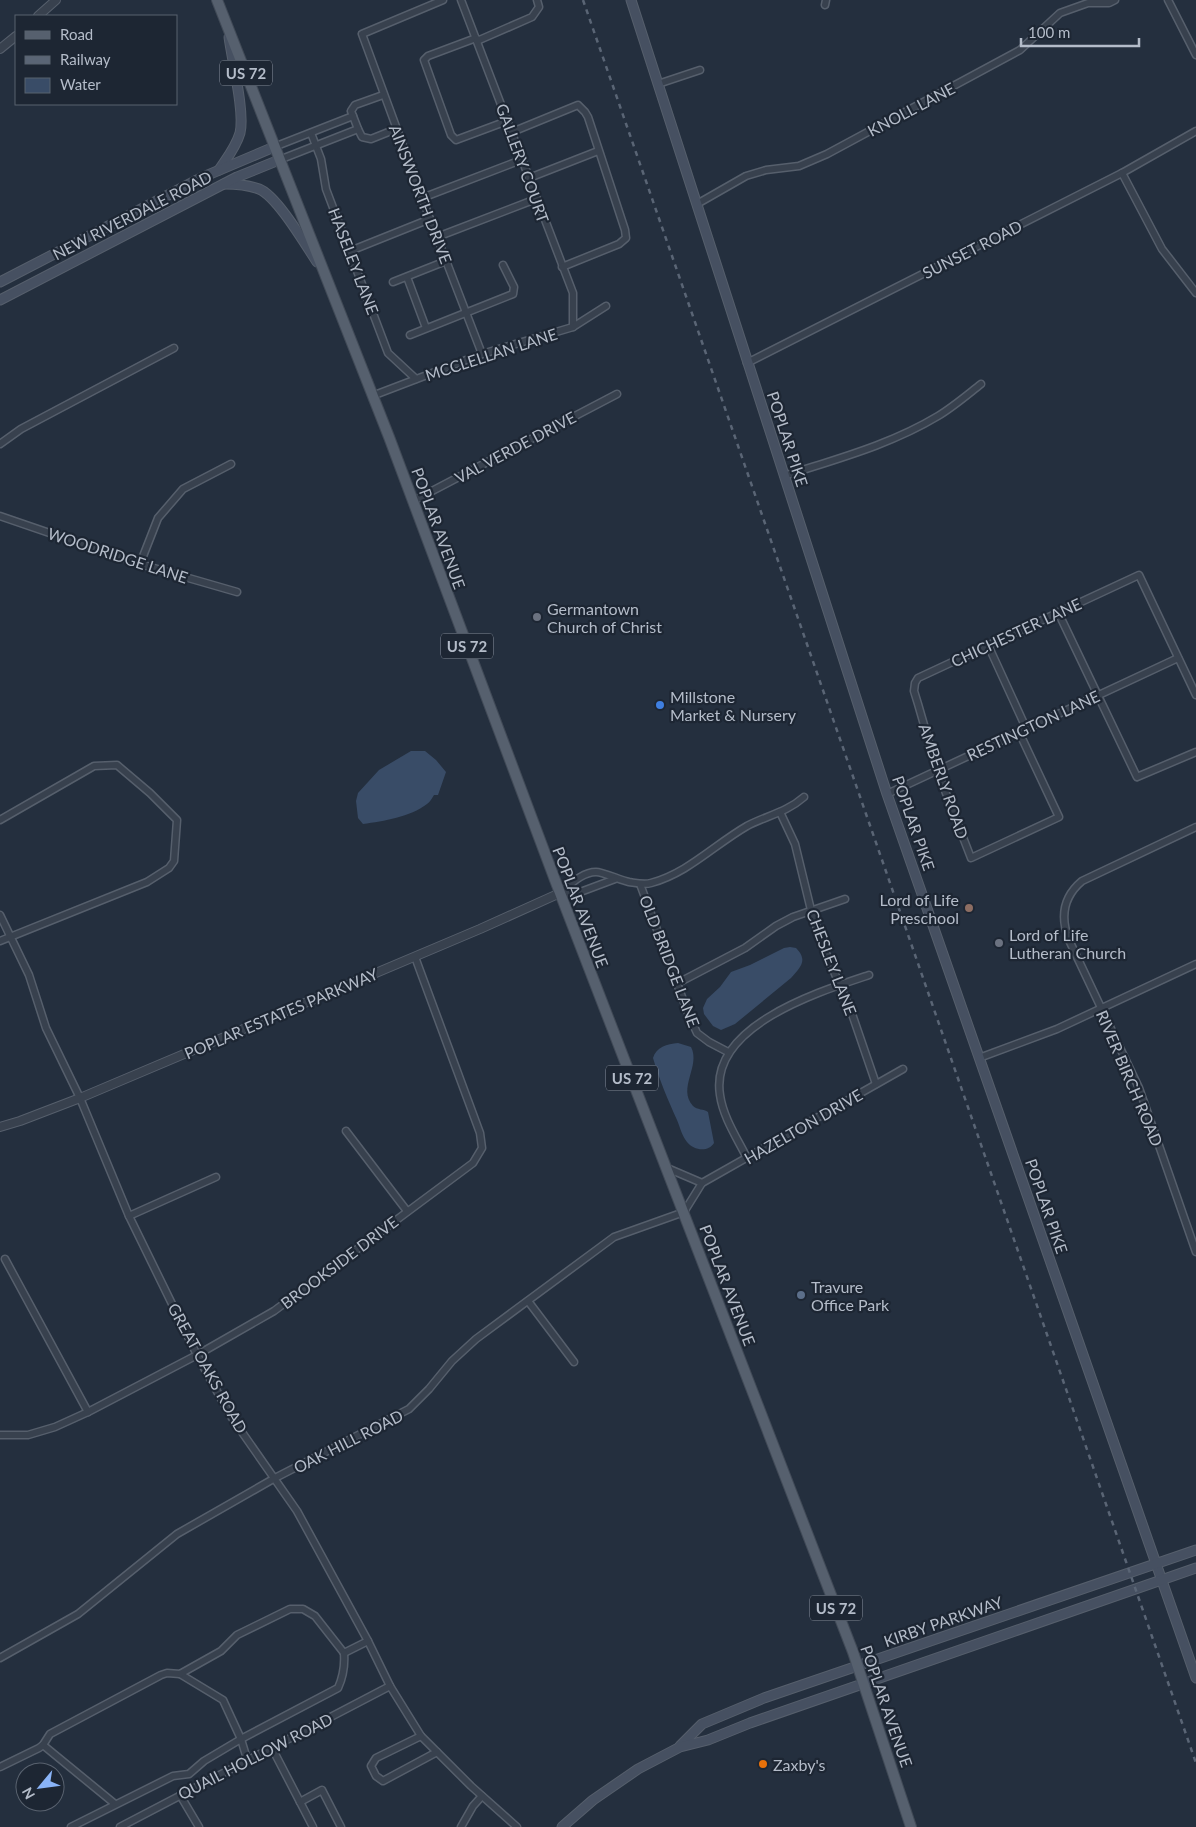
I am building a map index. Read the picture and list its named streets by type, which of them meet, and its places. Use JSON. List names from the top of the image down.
{
  "streets": {
    "main road": [
      "US 72",
      "NEW RIVERDALE ROAD",
      "POPLAR PIKE",
      "POPLAR AVENUE",
      "KIRBY PARKWAY"
    ],
    "street": [
      "KNOLL LANE",
      "GALLERY COURT",
      "AINSWORTH DRIVE",
      "SUNSET ROAD",
      "HASELEY LANE",
      "MCCLELLAN LANE",
      "VAL VERDE DRIVE",
      "WOODRIDGE LANE",
      "CHICHESTER LANE",
      "RESTINGTON LANE",
      "AMBERLY ROAD",
      "OLD BRIDGE LANE",
      "CHESLEY LANE",
      "POPLAR ESTATES PARKWAY",
      "RIVER BIRCH ROAD",
      "HAZELTON DRIVE",
      "BROOKSIDE DRIVE",
      "GREAT OAKS ROAD",
      "OAK HILL ROAD",
      "QUAIL HOLLOW ROAD"
    ]
  },
  "crossings": [
    ["KNOLL LANE", "POPLAR PIKE"],
    ["GALLERY COURT", "MCCLELLAN LANE"],
    ["AINSWORTH DRIVE", "MCCLELLAN LANE"],
    ["NEW RIVERDALE ROAD", "POPLAR AVENUE"],
    ["SUNSET ROAD", "POPLAR PIKE"],
    ["HASELEY LANE", "MCCLELLAN LANE"],
    ["MCCLELLAN LANE", "POPLAR AVENUE"],
    ["POPLAR PIKE", "RESTINGTON LANE"],
    ["POPLAR PIKE", "KIRBY PARKWAY"],
    ["VAL VERDE DRIVE", "POPLAR AVENUE"],
    ["POPLAR AVENUE", "POPLAR ESTATES PARKWAY"],
    ["POPLAR AVENUE", "HAZELTON DRIVE"],
    ["POPLAR AVENUE", "OAK HILL ROAD"],
    ["POPLAR AVENUE", "KIRBY PARKWAY"],
    ["CHICHESTER LANE", "RESTINGTON LANE"],
    ["CHICHESTER LANE", "AMBERLY ROAD"],
    ["RESTINGTON LANE", "AMBERLY ROAD"],
    ["CHESLEY LANE", "HAZELTON DRIVE"],
    ["POPLAR ESTATES PARKWAY", "BROOKSIDE DRIVE"],
    ["POPLAR ESTATES PARKWAY", "GREAT OAKS ROAD"],
    ["HAZELTON DRIVE", "OAK HILL ROAD"],
    ["BROOKSIDE DRIVE", "GREAT OAKS ROAD"],
    ["GREAT OAKS ROAD", "OAK HILL ROAD"],
    ["GREAT OAKS ROAD", "QUAIL HOLLOW ROAD"]
  ],
  "places": [
    "Germantown Church of Christ",
    "Millstone Market & Nursery",
    "Lord of Life Preschool",
    "Lord of Life Lutheran Church",
    "Travure Office Park",
    "Zaxby's"
  ],
  "legend": ["Road", "Railway", "Water"],
  "scale_bar": "100 m",
  "north": "bottom left"
}
